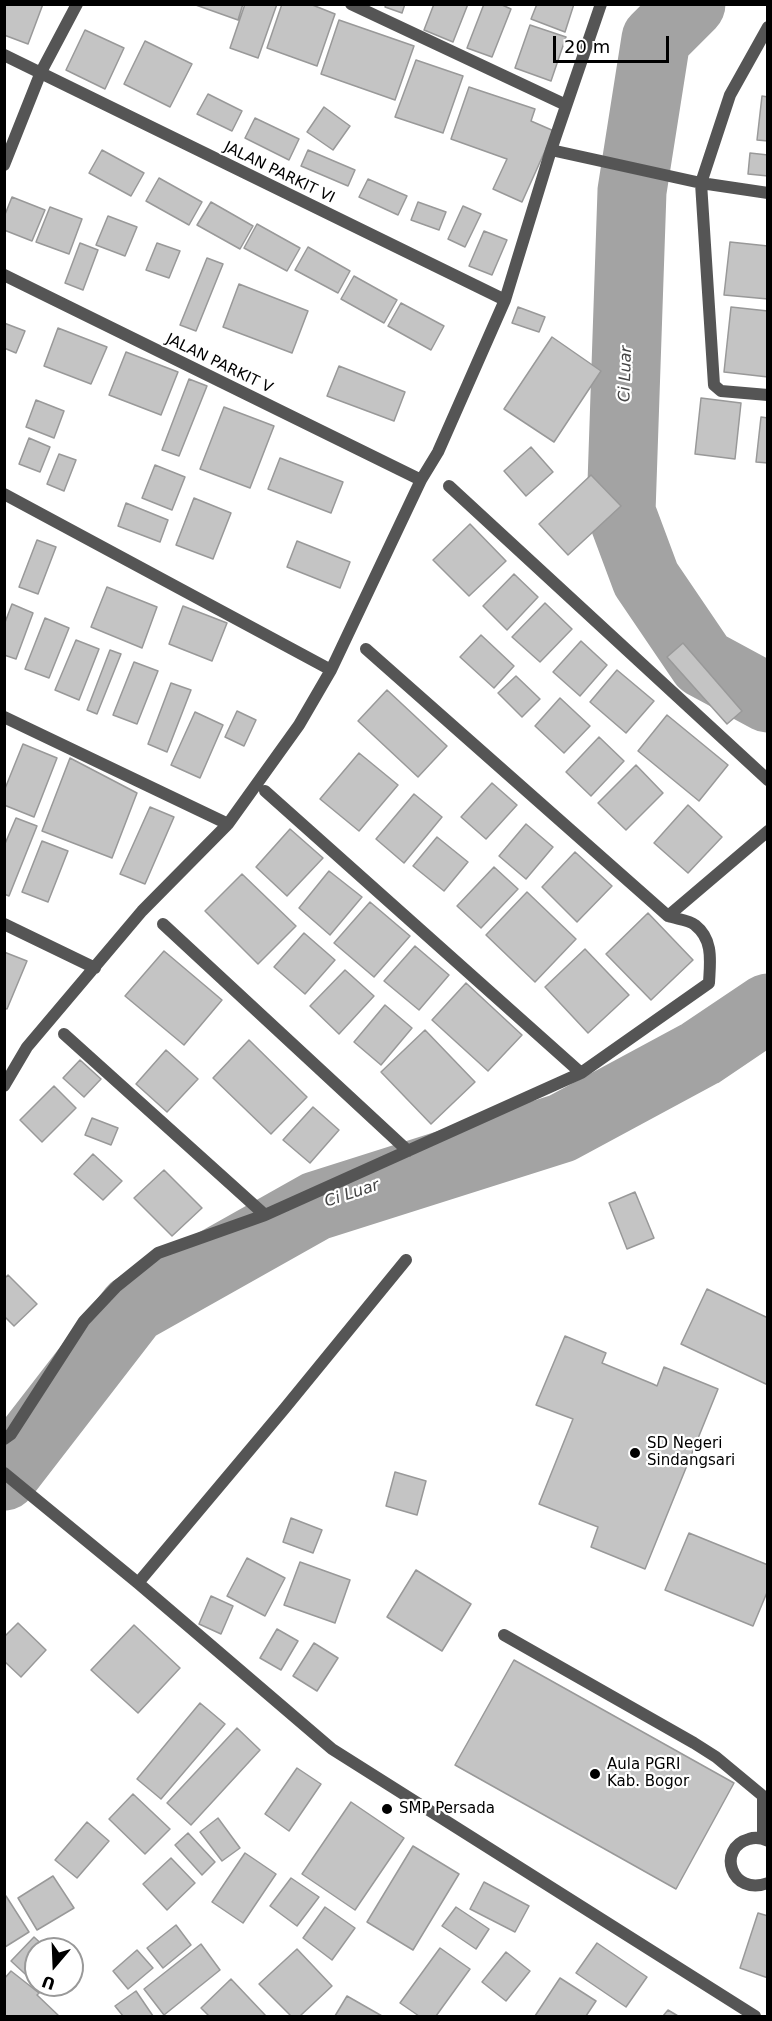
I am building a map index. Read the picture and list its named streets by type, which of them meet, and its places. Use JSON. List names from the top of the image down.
{
  "streets": {
    "street": ["JALAN PARKIT VI", "JALAN PARKIT V"]
  },
  "water": ["Ci Luar"],
  "places": ["SD Negeri Sindangsari", "Aula PGRI Kab. Bogor", "SMP Persada"],
  "scale_bar": "20 m",
  "north": "bottom"
}
